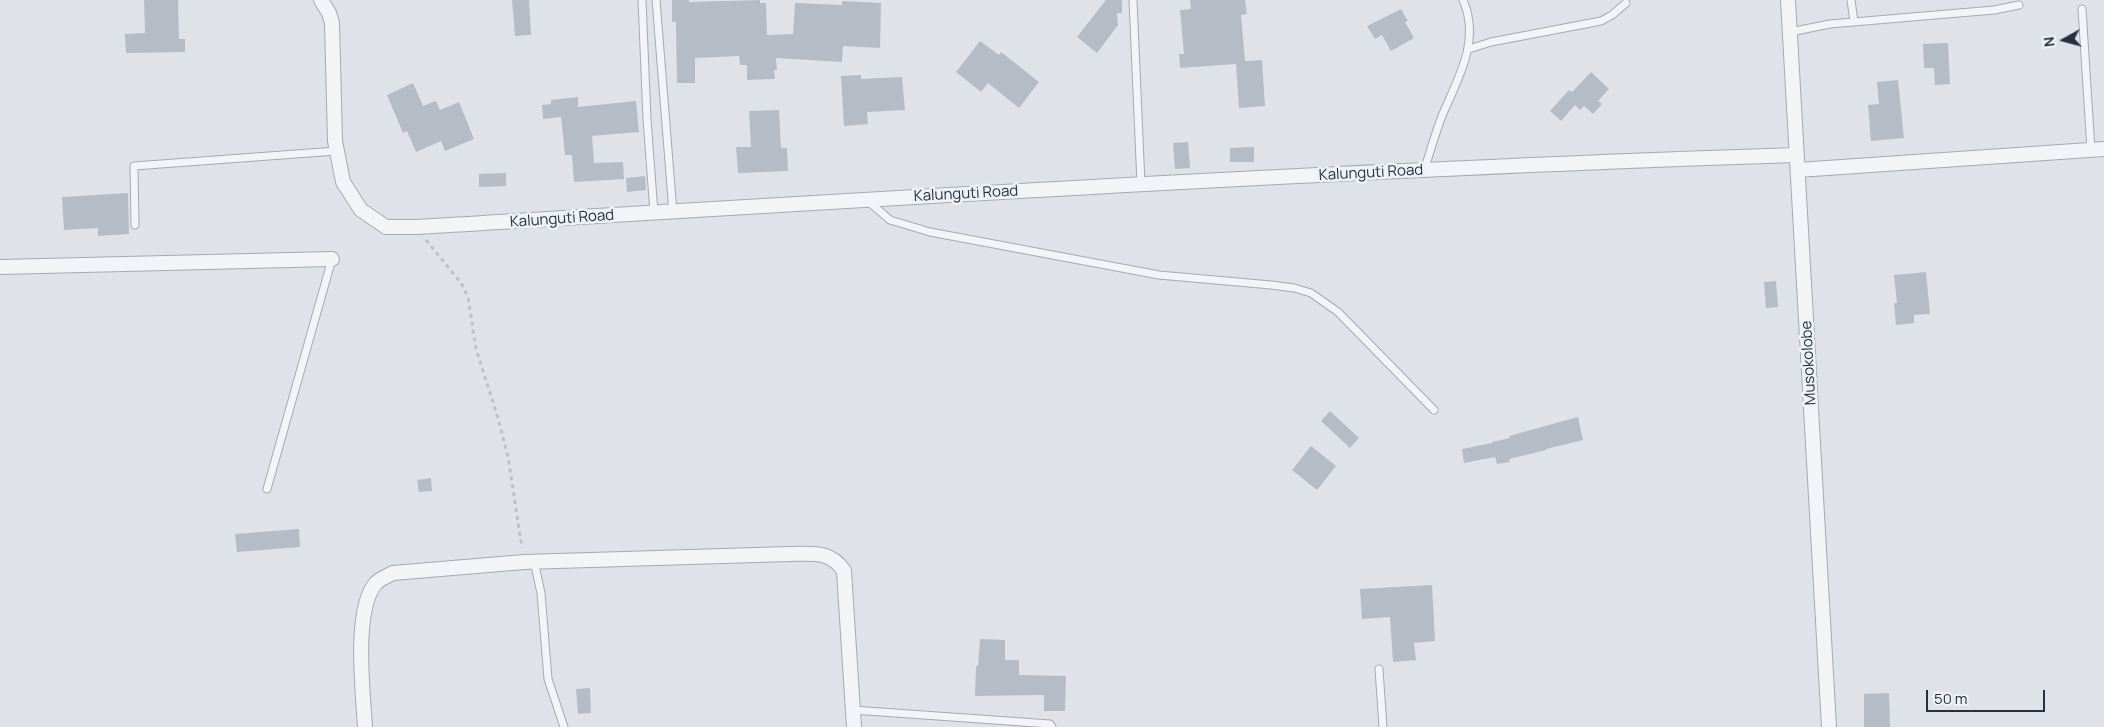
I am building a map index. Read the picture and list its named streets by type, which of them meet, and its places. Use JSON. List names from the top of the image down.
{
  "streets": {
    "street": ["Kalunguti Road", "Musokolobe"]
  },
  "crossings": [
    ["Kalunguti Road", "Musokolobe"]
  ],
  "scale_bar": "50 m",
  "north": "left"
}
